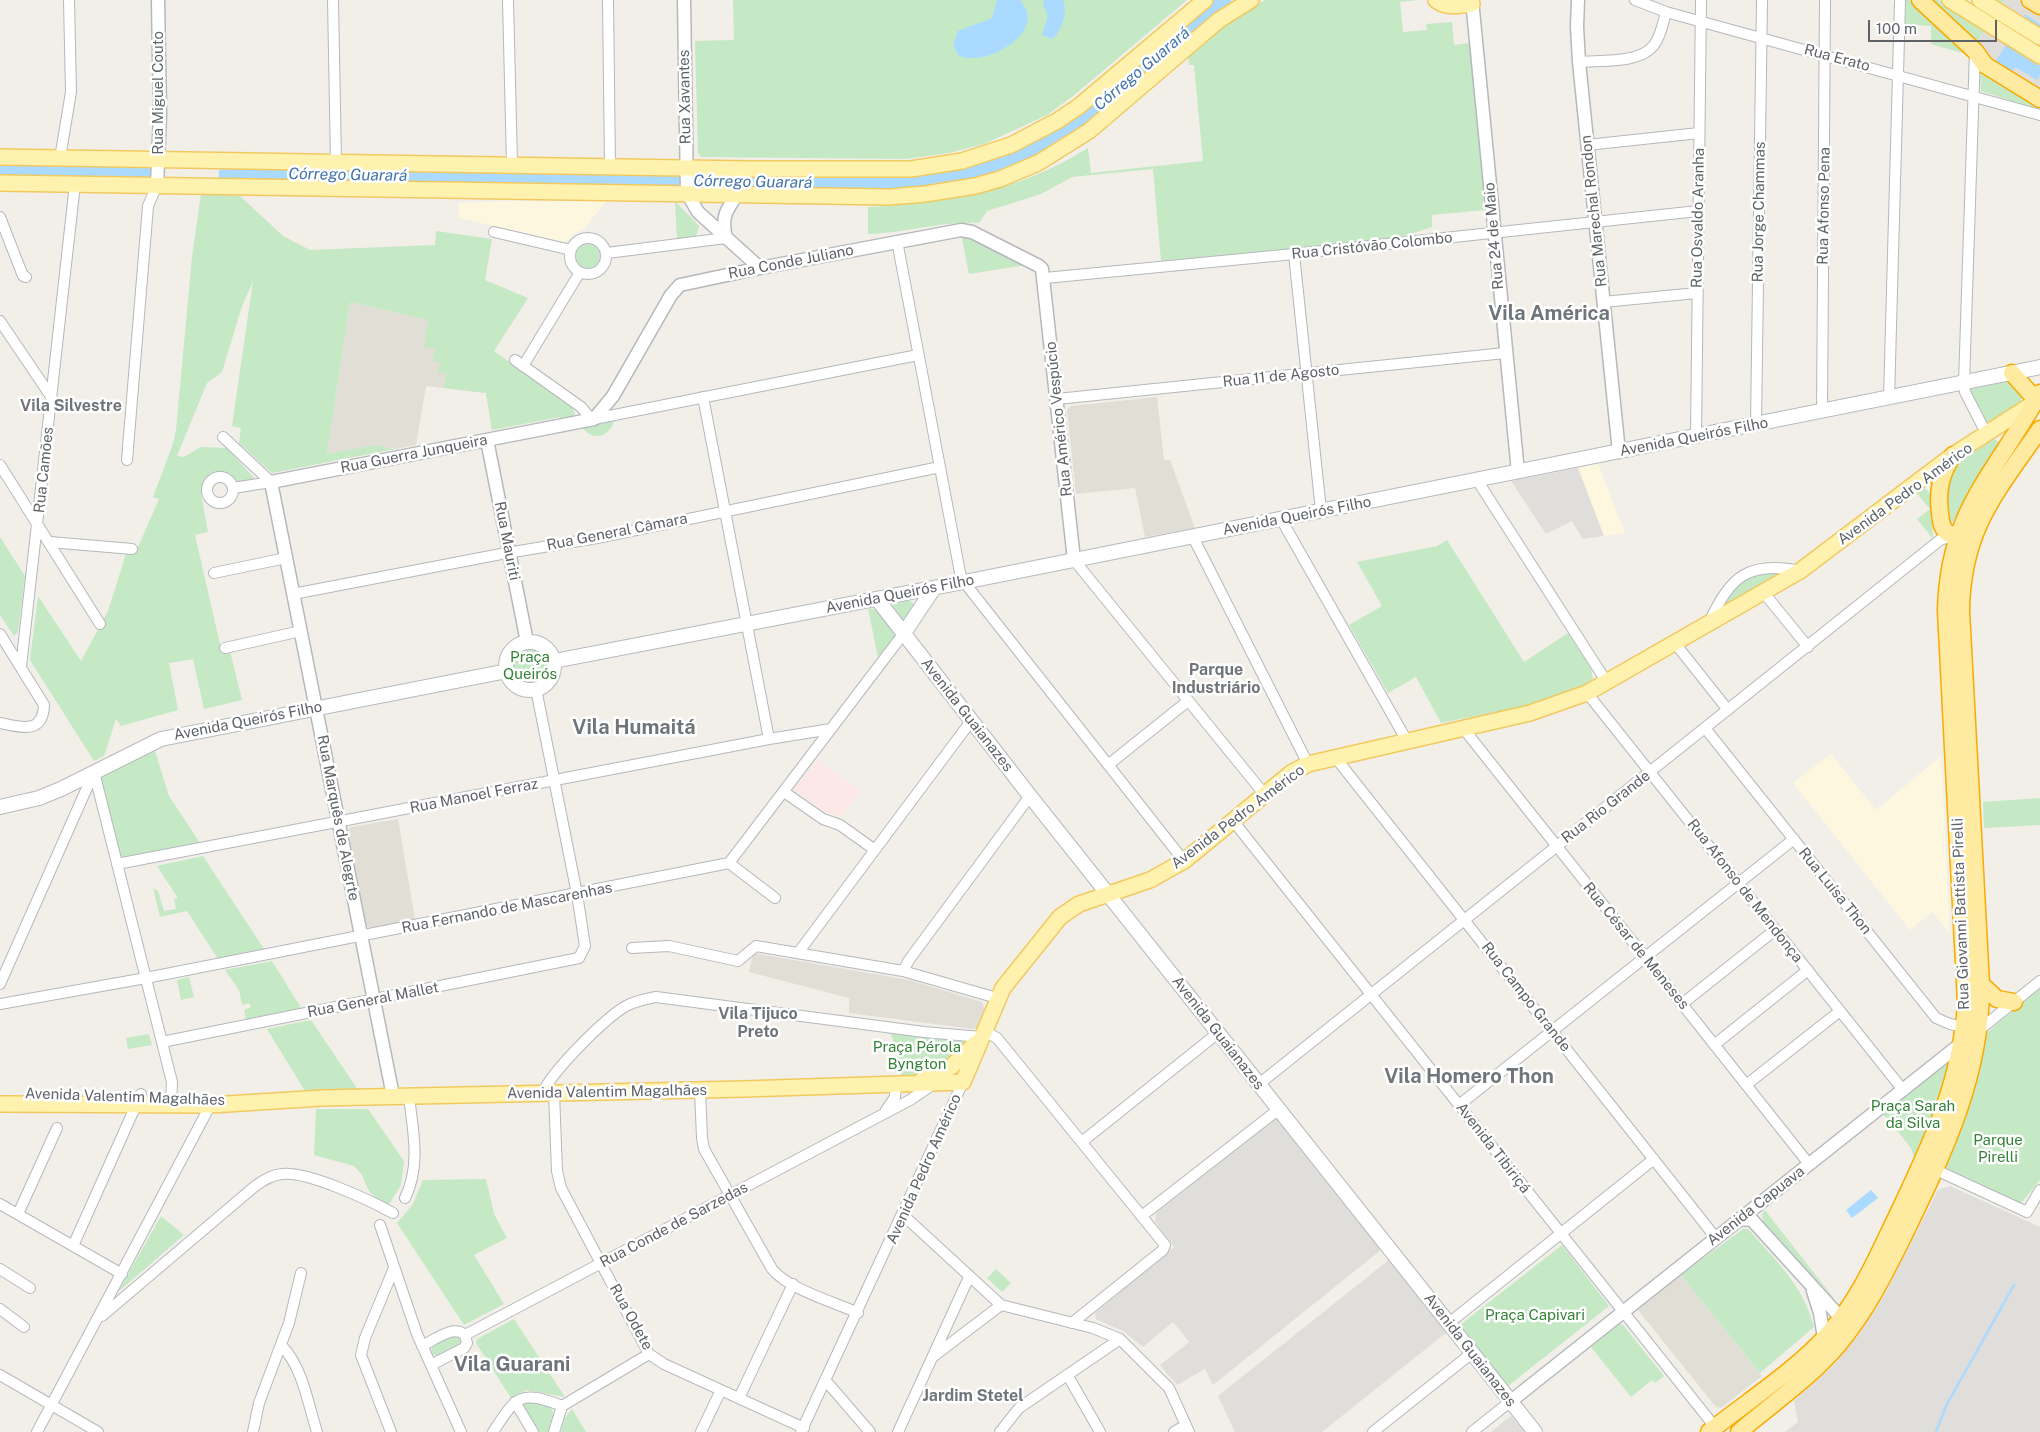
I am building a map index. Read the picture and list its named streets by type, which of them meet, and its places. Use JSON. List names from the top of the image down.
{
  "streets": {
    "highway": ["Rua Giovanni Battista Pirelli"],
    "main road": [
      "Avenida Queirós Filho",
      "Avenida Pedro Américo",
      "Avenida Guaianazes",
      "Avenida Valentim Magalhães"
    ],
    "street": [
      "Rua Erato",
      "Rua Miguel Couto",
      "Rua Xavantes",
      "Rua Afonso Pena",
      "Rua Marechal Rondon",
      "Rua Jorge Chammas",
      "Rua Osvaldo Aranha",
      "Rua 24 de Maio",
      "Rua Cristóvão Colombo",
      "Rua Conde Juliano",
      "Rua 11 de Agosto",
      "Rua Américo Vespúcio",
      "Rua Guerra Junqueira",
      "Rua Camões",
      "Rua General Câmara",
      "Rua Mauriti",
      "Rua Manoel Ferraz",
      "Rua Rio Grande",
      "Rua Marquês de Alegrte",
      "Rua Afonso de Mendonça",
      "Rua Luísa Thon",
      "Rua Fernando de Mascarenhas",
      "Rua César de Meneses",
      "Rua Campo Grande",
      "Rua General Mallet",
      "Avenida Tibiriçá",
      "Avenida Capuava",
      "Rua Conde de Sarzedas",
      "Rua Odete"
    ]
  },
  "crossings": [
    ["Rua Erato", "Rua Afonso Pena"],
    ["Rua Erato", "Rua Jorge Chammas"],
    ["Rua Erato", "Rua Osvaldo Aranha"],
    ["Rua Afonso Pena", "Avenida Queirós Filho"],
    ["Rua Marechal Rondon", "Rua Cristóvão Colombo"],
    ["Rua Marechal Rondon", "Avenida Queirós Filho"],
    ["Rua Jorge Chammas", "Avenida Queirós Filho"],
    ["Rua Osvaldo Aranha", "Rua Cristóvão Colombo"],
    ["Rua Osvaldo Aranha", "Avenida Queirós Filho"],
    ["Rua 24 de Maio", "Rua Cristóvão Colombo"],
    ["Rua 24 de Maio", "Rua 11 de Agosto"],
    ["Rua 24 de Maio", "Avenida Queirós Filho"],
    ["Rua Cristóvão Colombo", "Rua Conde Juliano"],
    ["Rua Cristóvão Colombo", "Rua Américo Vespúcio"],
    ["Rua Conde Juliano", "Rua Américo Vespúcio"],
    ["Rua Conde Juliano", "Rua Guerra Junqueira"],
    ["Rua 11 de Agosto", "Rua Américo Vespúcio"],
    ["Rua Américo Vespúcio", "Avenida Queirós Filho"],
    ["Avenida Queirós Filho", "Rua Mauriti"],
    ["Avenida Queirós Filho", "Avenida Guaianazes"],
    ["Avenida Queirós Filho", "Rua Marquês de Alegrte"],
    ["Rua Guerra Junqueira", "Rua Mauriti"],
    ["Rua Guerra Junqueira", "Rua Marquês de Alegrte"],
    ["Avenida Pedro Américo", "Avenida Guaianazes"],
    ["Avenida Pedro Américo", "Rua Afonso de Mendonça"],
    ["Avenida Pedro Américo", "Rua Giovanni Battista Pirelli"],
    ["Avenida Pedro Américo", "Rua César de Meneses"],
    ["Avenida Pedro Américo", "Rua Campo Grande"],
    ["Avenida Pedro Américo", "Avenida Valentim Magalhães"],
    ["Avenida Pedro Américo", "Avenida Tibiriçá"],
    ["Avenida Pedro Américo", "Rua Odete"],
    ["Rua General Câmara", "Rua Mauriti"],
    ["Rua General Câmara", "Rua Marquês de Alegrte"],
    ["Avenida Guaianazes", "Rua Rio Grande"],
    ["Avenida Guaianazes", "Avenida Capuava"],
    ["Rua Manoel Ferraz", "Rua Marquês de Alegrte"],
    ["Rua Rio Grande", "Rua Afonso de Mendonça"],
    ["Rua Rio Grande", "Rua Luísa Thon"],
    ["Rua Rio Grande", "Rua Giovanni Battista Pirelli"],
    ["Rua Rio Grande", "Rua César de Meneses"],
    ["Rua Rio Grande", "Rua Campo Grande"],
    ["Rua Rio Grande", "Avenida Tibiriçá"],
    ["Rua Marquês de Alegrte", "Rua Fernando de Mascarenhas"],
    ["Rua Marquês de Alegrte", "Rua General Mallet"],
    ["Rua Marquês de Alegrte", "Avenida Valentim Magalhães"],
    ["Rua Afonso de Mendonça", "Avenida Capuava"],
    ["Rua Luísa Thon", "Rua Giovanni Battista Pirelli"],
    ["Rua Luísa Thon", "Avenida Capuava"],
    ["Rua Fernando de Mascarenhas", "Rua General Mallet"],
    ["Rua Giovanni Battista Pirelli", "Avenida Tibiriçá"],
    ["Rua Giovanni Battista Pirelli", "Avenida Capuava"],
    ["Rua César de Meneses", "Avenida Capuava"],
    ["Rua Campo Grande", "Avenida Capuava"],
    ["Avenida Valentim Magalhães", "Rua Conde de Sarzedas"],
    ["Avenida Valentim Magalhães", "Rua Odete"],
    ["Avenida Tibiriçá", "Avenida Capuava"],
    ["Rua Conde de Sarzedas", "Rua Odete"]
  ],
  "districts": [
    "Vila América",
    "Vila Silvestre",
    "Parque Industriário",
    "Vila Humaitá",
    "Vila Tijuco Preto",
    "Vila Homero Thon",
    "Vila Guarani",
    "Jardim Stetel"
  ],
  "water": ["Córrego Guarará"],
  "parks": [
    "Praça Queirós",
    "Praça Pérola Byngton",
    "Praça Sarah da Silva",
    "Parque Pirelli",
    "Praça Capivari"
  ],
  "scale_bar": "100 m"
}
